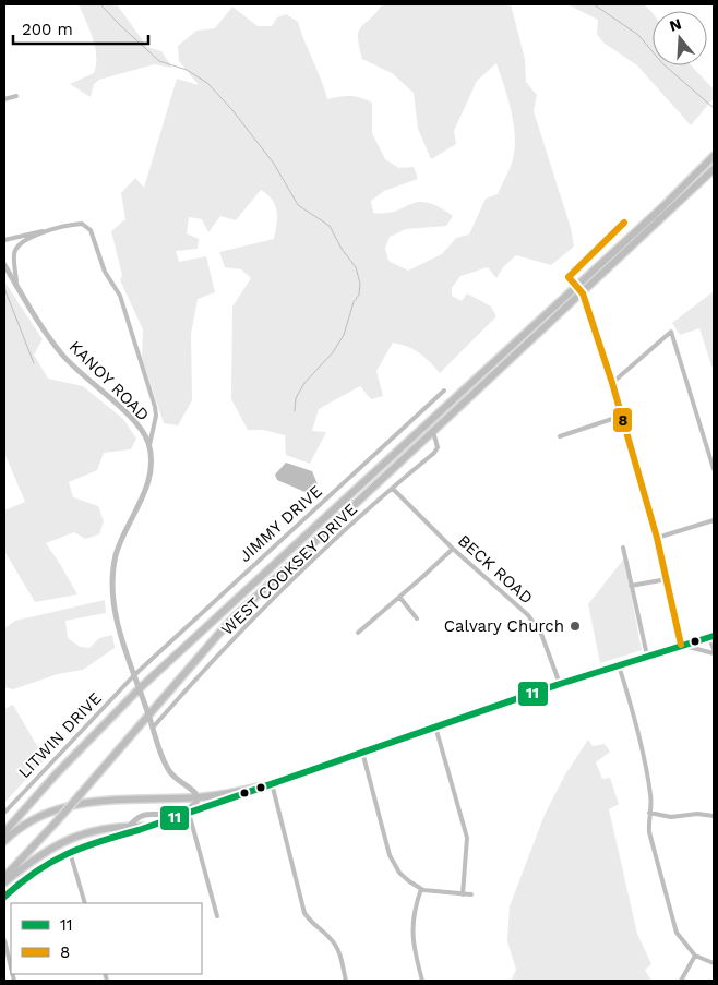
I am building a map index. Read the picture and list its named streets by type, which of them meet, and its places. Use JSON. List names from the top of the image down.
{
  "streets": {
    "street": [
      "KANOY ROAD",
      "JIMMY DRIVE",
      "WEST COOKSEY DRIVE",
      "BECK ROAD",
      "LITWIN DRIVE"
    ]
  },
  "crossings": [
    ["KANOY ROAD", "JIMMY DRIVE"],
    ["KANOY ROAD", "WEST COOKSEY DRIVE"],
    ["KANOY ROAD", "LITWIN DRIVE"],
    ["JIMMY DRIVE", "LITWIN DRIVE"],
    ["WEST COOKSEY DRIVE", "BECK ROAD"]
  ],
  "places": ["Calvary Church"],
  "lines": ["transit line 8", "transit line 11"],
  "legend": ["11", "8"],
  "scale_bar": "200 m",
  "north": "top"
}
